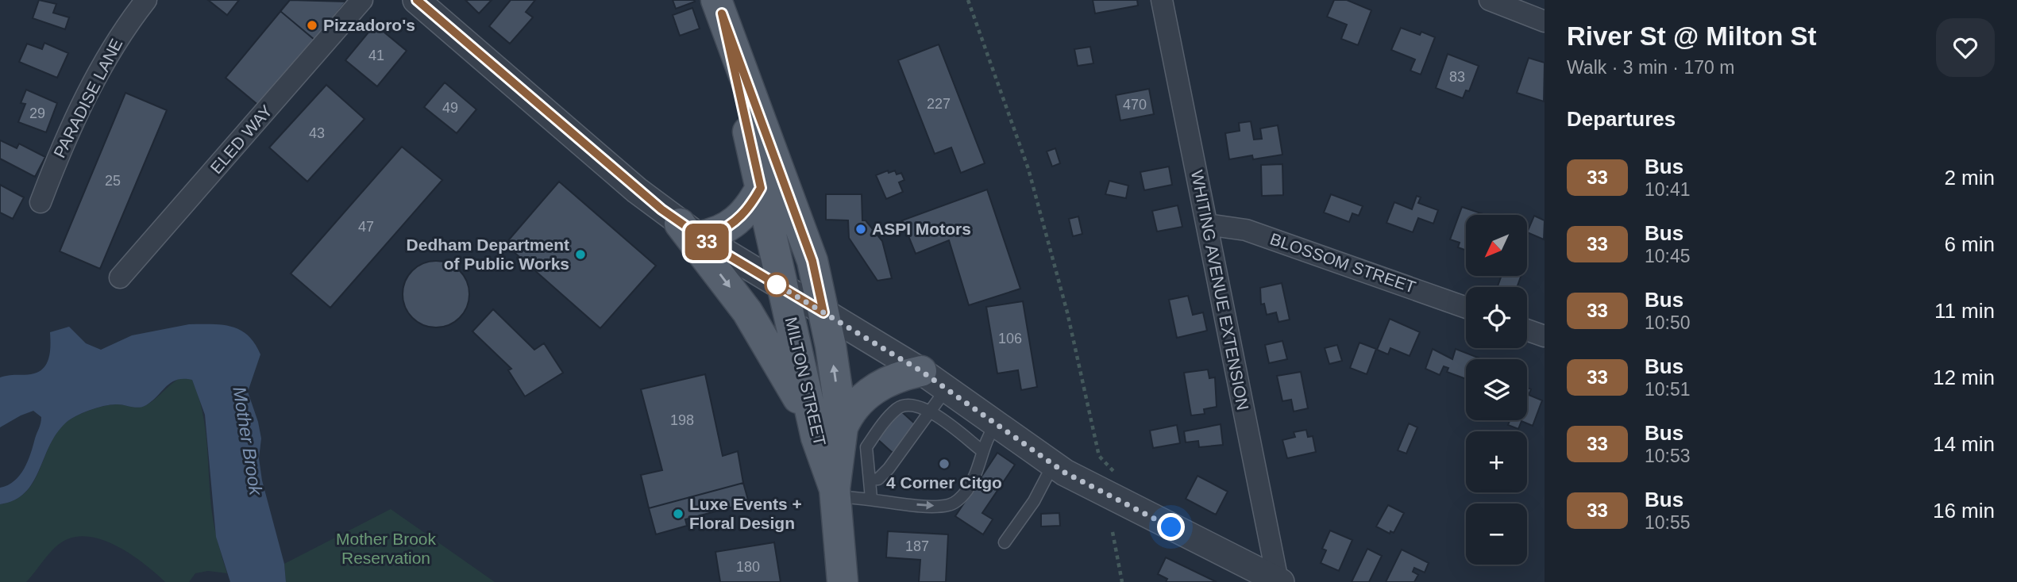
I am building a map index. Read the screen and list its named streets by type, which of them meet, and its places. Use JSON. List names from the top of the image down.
{
  "streets": {
    "main road": ["MILTON STREET"],
    "street": [
      "PARADISE LANE",
      "ELED WAY",
      "BLOSSOM STREET",
      "WHITING AVENUE EXTENSION"
    ]
  },
  "crossings": [
    ["BLOSSOM STREET", "WHITING AVENUE EXTENSION"]
  ],
  "water": ["Mother Brook"],
  "parks": ["Mother Brook Reservation"],
  "places": [
    "Pizzadoro's",
    "ASPI Motors",
    "Dedham Department of Public Works",
    "4 Corner Citgo",
    "Luxe Events + Floral Design"
  ],
  "lines": ["bus line 33"],
  "house_numbers": [
    "41",
    "83",
    "227",
    "470",
    "49",
    "29",
    "43",
    "25",
    "47",
    "106",
    "198",
    "187",
    "180"
  ],
  "north": "bottom left",
  "page": {
    "on_map": "33",
    "heading": [
      ["River St @ Milton St", "Walk · 3 min · 170 m"],
      "Departures"
    ],
    "list": [
      {
        "mark": "33",
        "name": "Bus",
        "note": "10:41",
        "value": "2 min"
      },
      {
        "mark": "33",
        "name": "Bus",
        "note": "10:45",
        "value": "6 min"
      },
      {
        "mark": "33",
        "name": "Bus",
        "note": "10:50",
        "value": "11 min"
      },
      {
        "mark": "33",
        "name": "Bus",
        "note": "10:51",
        "value": "12 min"
      },
      {
        "mark": "33",
        "name": "Bus",
        "note": "10:53",
        "value": "14 min"
      },
      {
        "mark": "33",
        "name": "Bus",
        "note": "10:55",
        "value": "16 min"
      }
    ],
    "map_buttons": ["+", "−"]
  }
}
